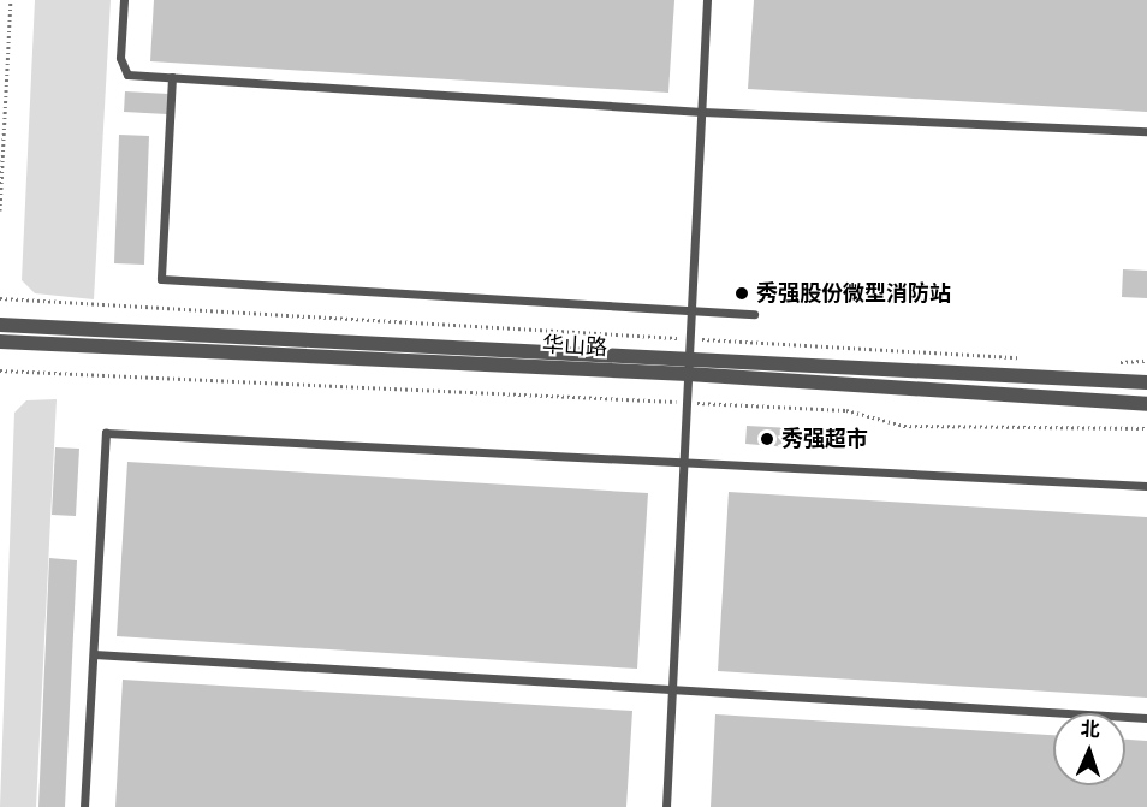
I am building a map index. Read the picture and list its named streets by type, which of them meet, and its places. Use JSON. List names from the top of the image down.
{
  "streets": {
    "street": ["华山路"]
  },
  "places": ["秀强股份微型消防站", "秀强超市"],
  "north": "top"
}
